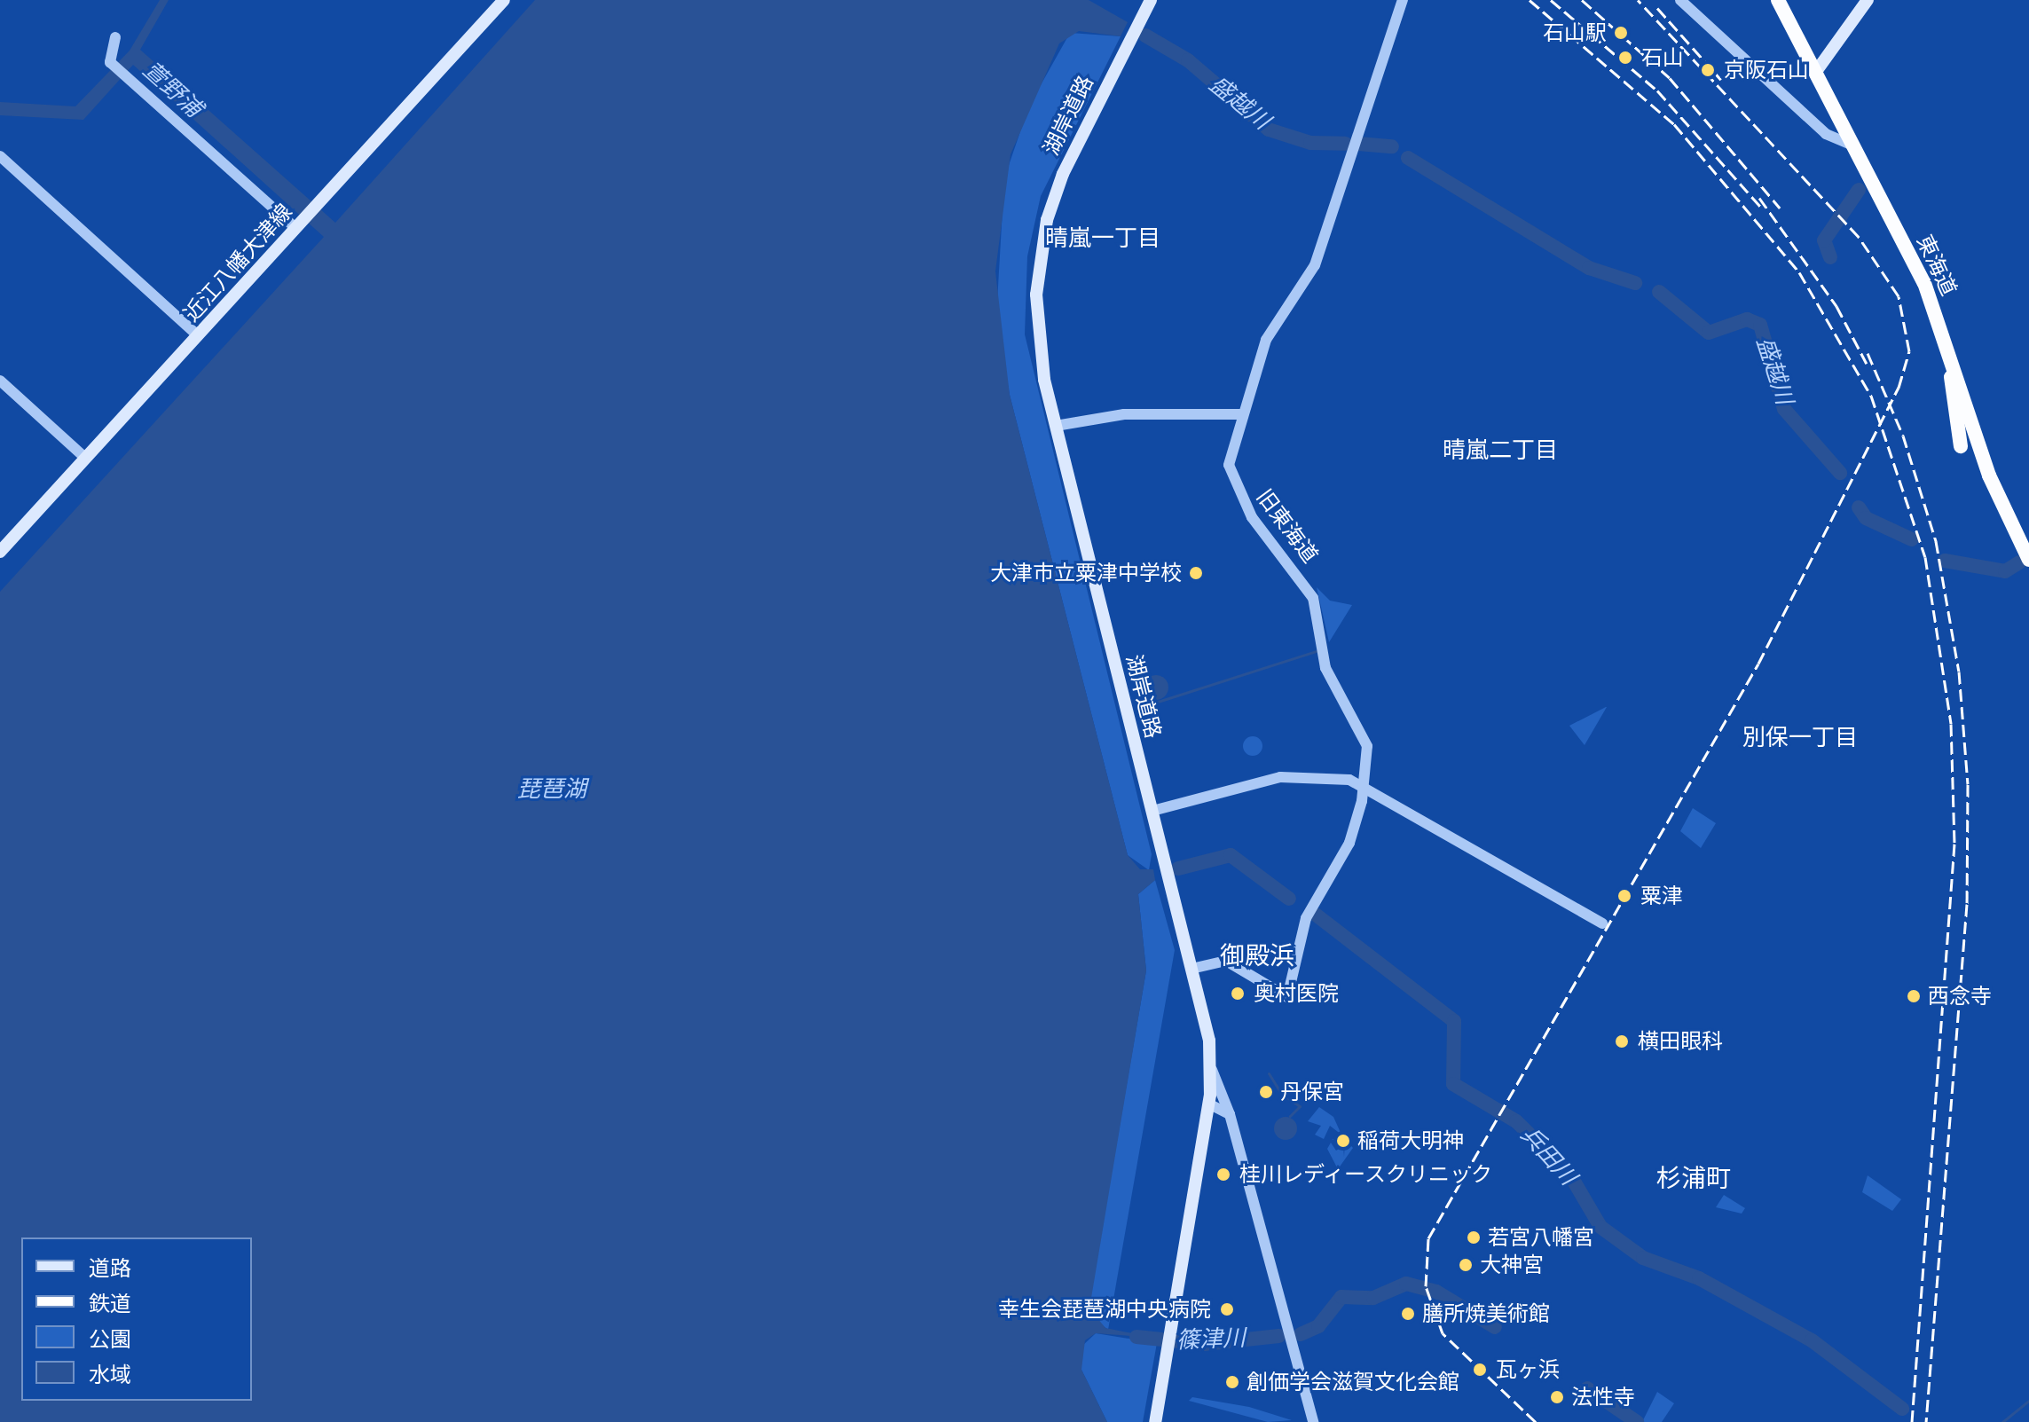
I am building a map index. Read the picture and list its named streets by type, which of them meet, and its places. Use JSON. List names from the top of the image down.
{
  "streets": {
    "highway": ["東海道"],
    "main road": ["湖岸道路", "近江八幡大津線"],
    "street": ["旧東海道"]
  },
  "crossings": [
    ["湖岸道路", "旧東海道"]
  ],
  "districts": [
    "晴嵐一丁目",
    "晴嵐二丁目",
    "別保一丁目",
    "御殿浜",
    "杉浦町"
  ],
  "water": [
    "萱野浦",
    "盛越川",
    "琵琶湖",
    "兵田川",
    "篠津川"
  ],
  "places": [
    "石山駅",
    "石山",
    "京阪石山",
    "大津市立粟津中学校",
    "粟津",
    "奥村医院",
    "西念寺",
    "横田眼科",
    "丹保宮",
    "稲荷大明神",
    "桂川レディースクリニック",
    "若宮八幡宮",
    "大神宮",
    "幸生会琵琶湖中央病院",
    "膳所焼美術館",
    "瓦ヶ浜",
    "創価学会滋賀文化会館",
    "法性寺"
  ],
  "legend": [
    "道路",
    "鉄道",
    "公園",
    "水域"
  ]
}
